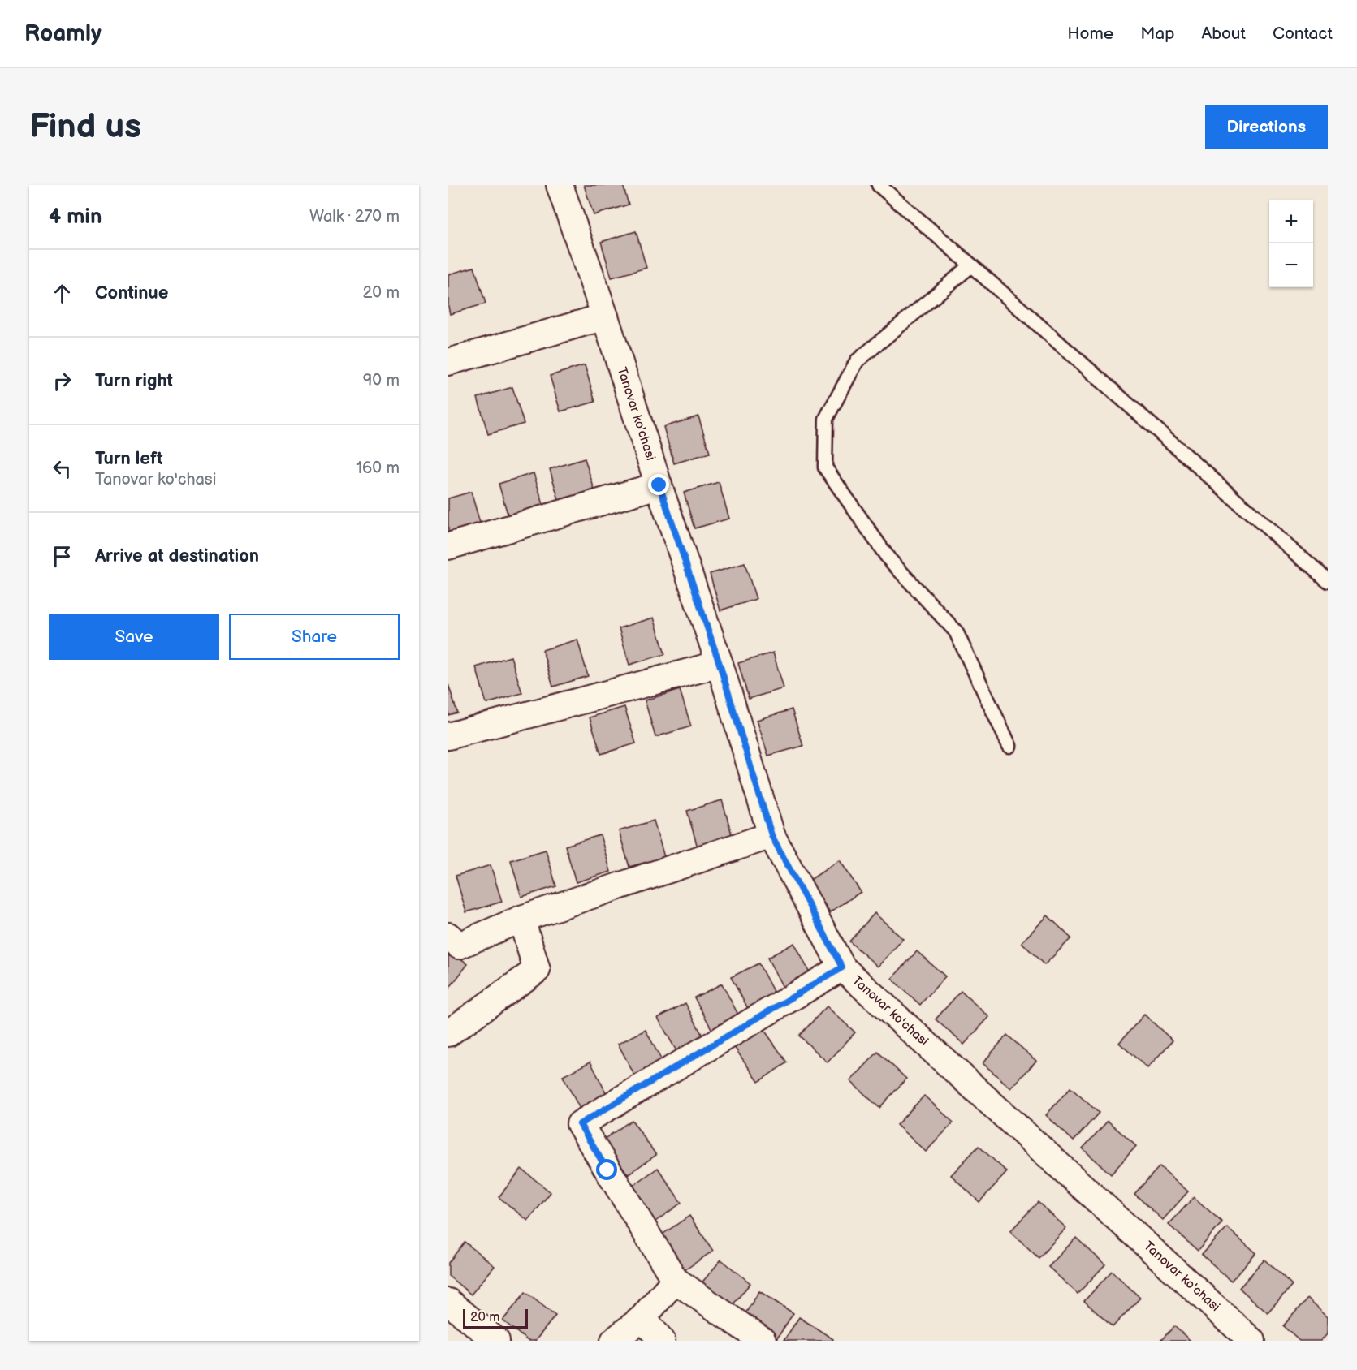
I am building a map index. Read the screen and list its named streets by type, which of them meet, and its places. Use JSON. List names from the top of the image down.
{
  "streets": {
    "street": ["Tanovar ko'chasi"]
  },
  "scale_bar": "20 m",
  "page": {
    "header": "Roamly",
    "nav": [
      "Home",
      "Map",
      "About",
      "Contact"
    ],
    "buttons": [
      "Directions",
      ["Save", "Share"]
    ],
    "title": "Find us",
    "heading": ["4 min", "Walk · 270 m"],
    "map_buttons": ["+", "−"],
    "list": [
      ["Continue", "20 m"],
      ["Turn right", "90 m"],
      ["Turn left", "Tanovar ko'chasi", "160 m"],
      "Arrive at destination"
    ],
    "scale": "20 m"
  }
}
